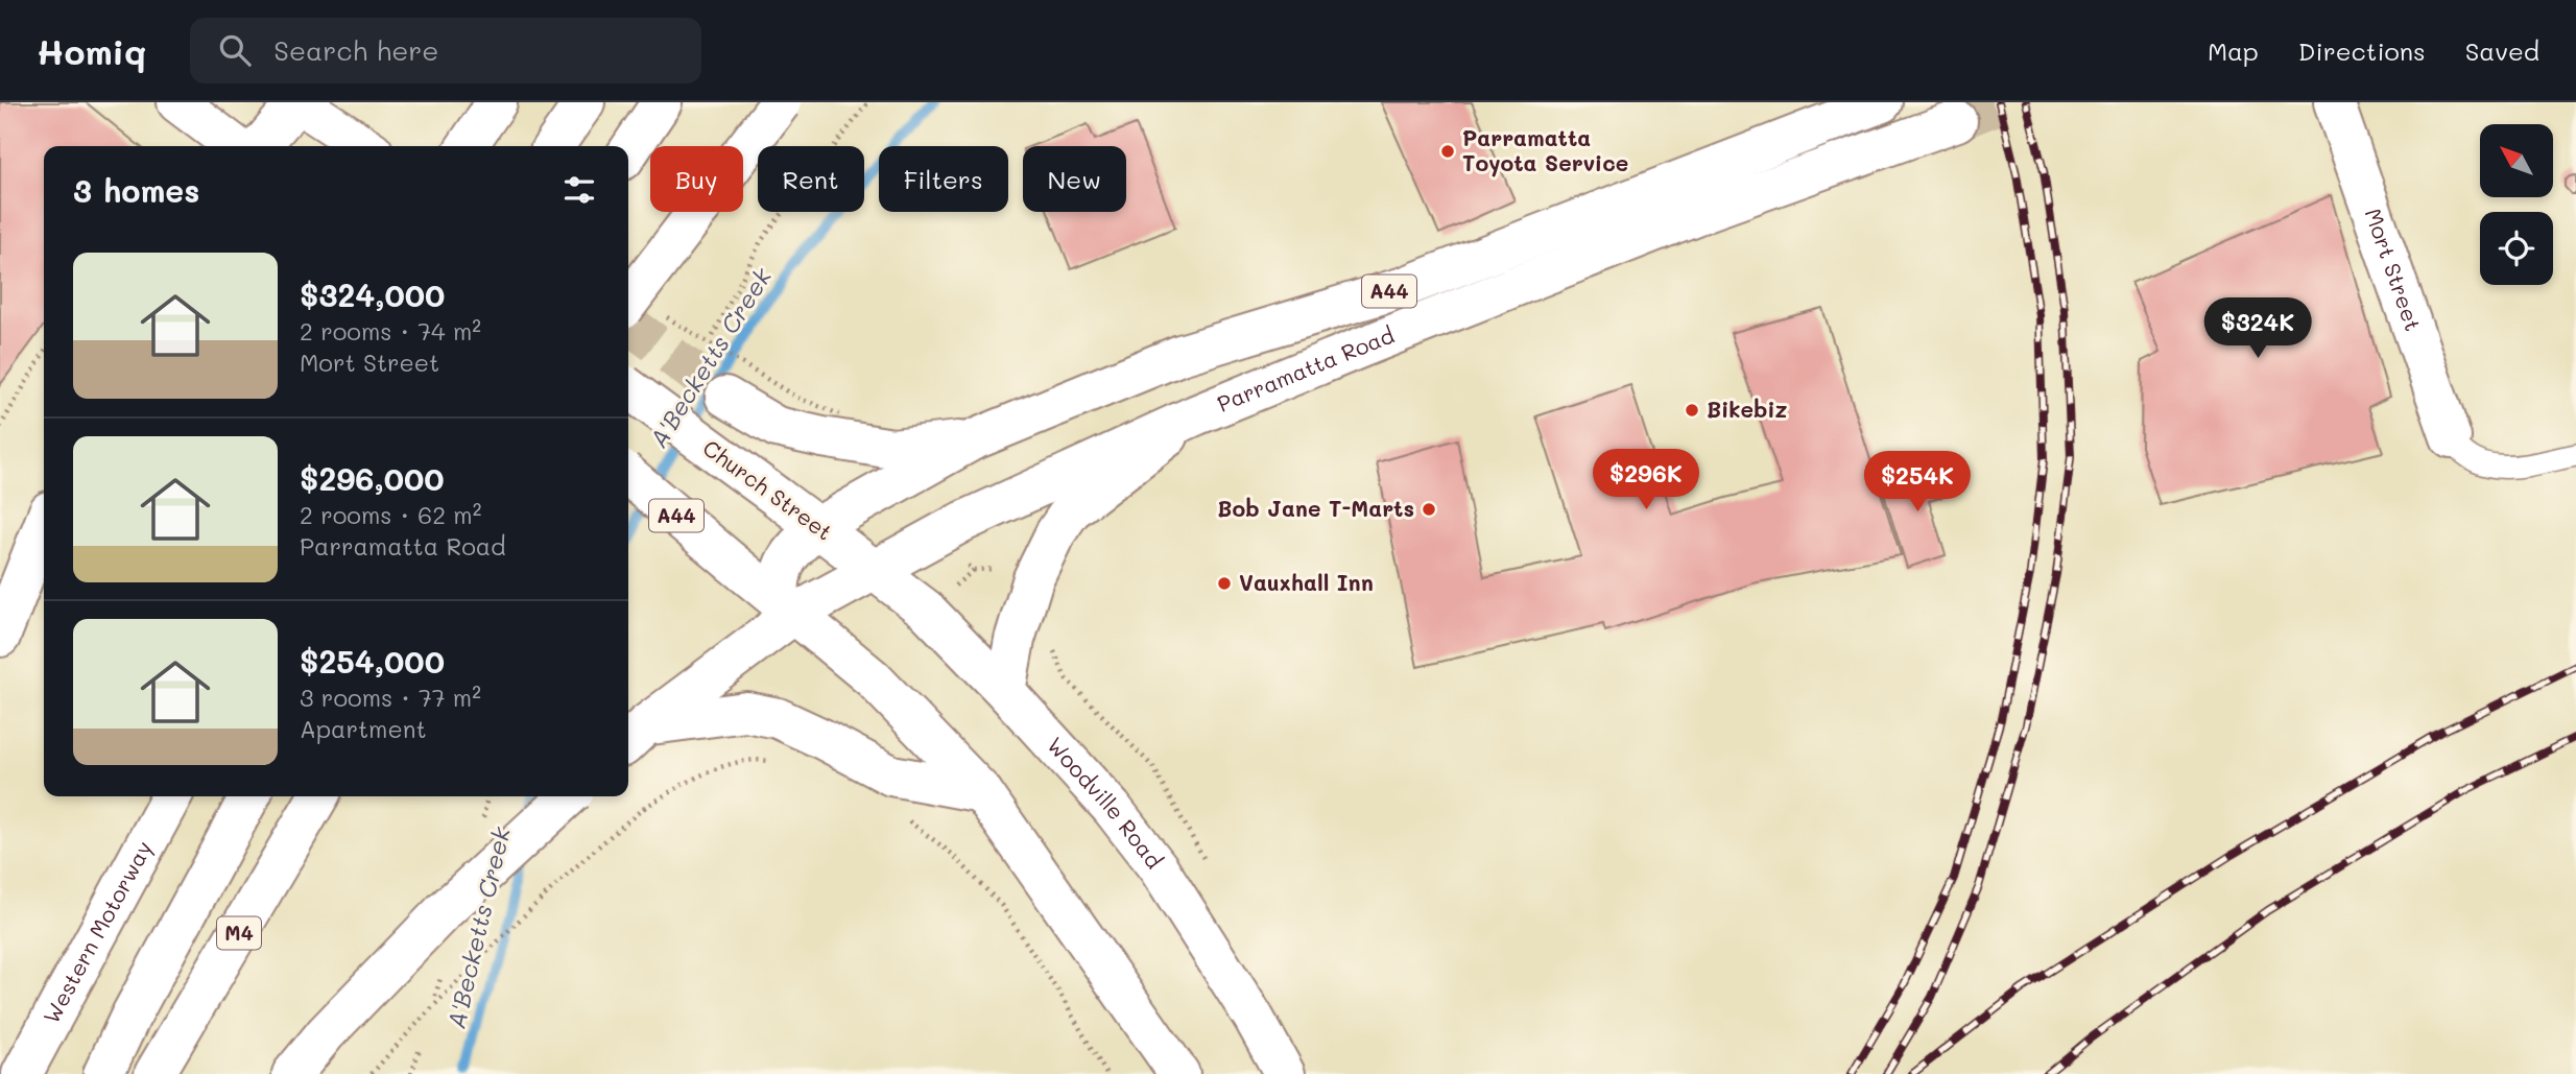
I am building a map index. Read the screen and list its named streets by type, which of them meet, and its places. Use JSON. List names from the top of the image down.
{
  "streets": {
    "main road": [
      "Mort Street",
      "A44",
      "Parramatta Road",
      "Church Street",
      "Woodville Road",
      "Western Motorway",
      "M4"
    ]
  },
  "crossings": [
    ["A44", "Parramatta Road"],
    ["Parramatta Road", "Church Street"],
    ["Parramatta Road", "Woodville Road"],
    ["Church Street", "Woodville Road"]
  ],
  "water": ["A'Becketts Creek"],
  "places": [
    "Parramatta Toyota Service",
    "Bikebiz",
    "Bob Jane T-Marts",
    "Vauxhall Inn"
  ],
  "north": "top left",
  "page": {
    "header": "Homiq",
    "search": "Search here",
    "nav": ["Map", "Directions", "Saved"],
    "chip": [
      "Buy",
      "Rent",
      "Filters",
      "New"
    ],
    "heading": "3 homes",
    "list": [
      {
        "name": "$324,000",
        "note": "2 rooms · 74 m² · Mort Street"
      },
      {
        "name": "$296,000",
        "note": "2 rooms · 62 m² · Parramatta Road"
      },
      {
        "name": "$254,000",
        "note": "3 rooms · 77 m² · Apartment"
      }
    ],
    "price": ["$324K", "$296K", "$254K"]
  }
}
